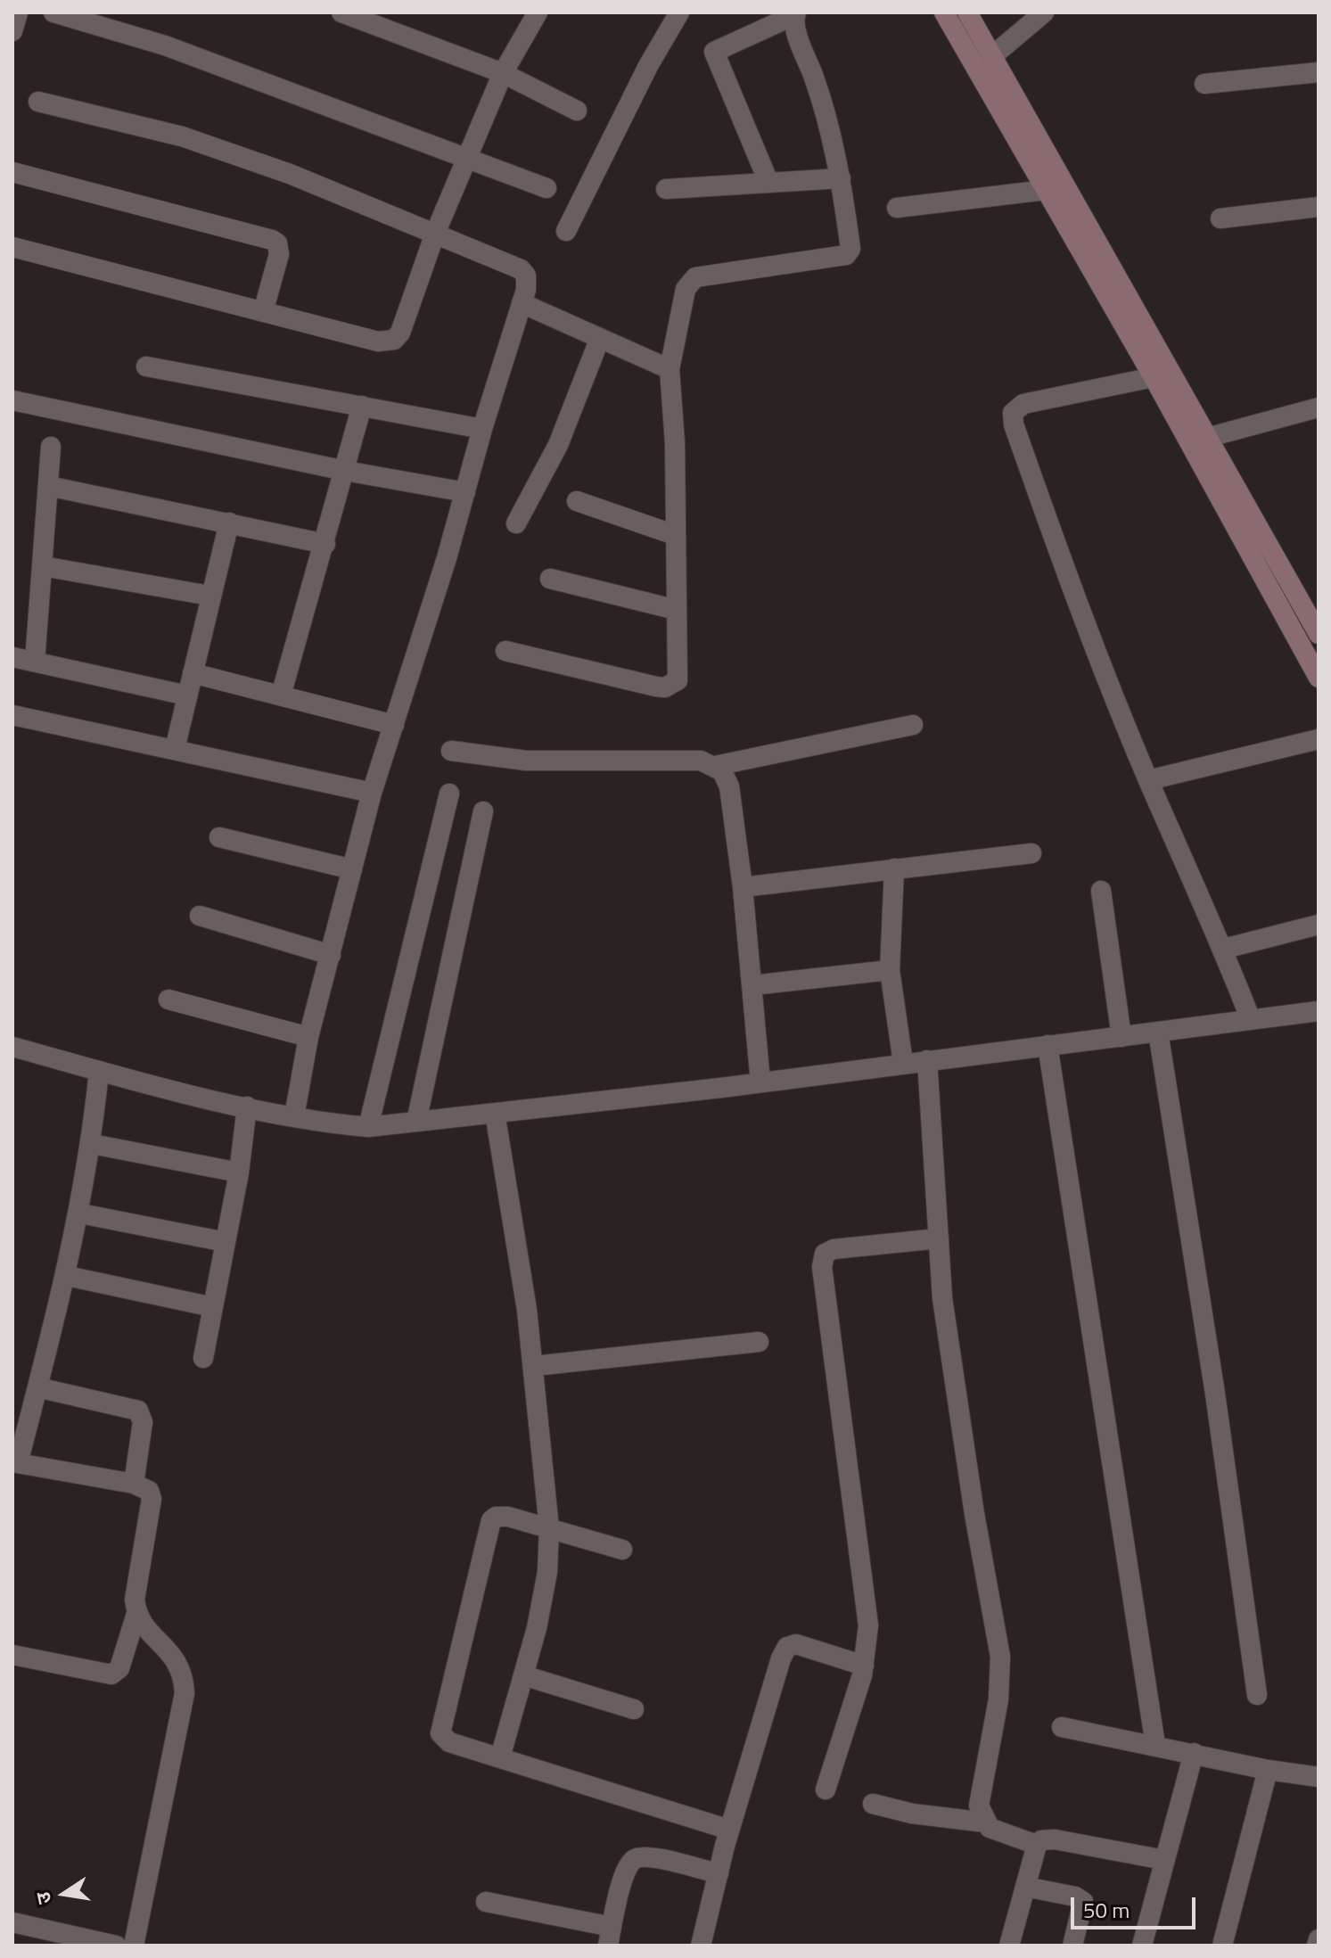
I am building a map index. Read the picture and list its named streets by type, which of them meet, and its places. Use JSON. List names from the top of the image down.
{
  "scale_bar": "50 m",
  "north": "left"
}
